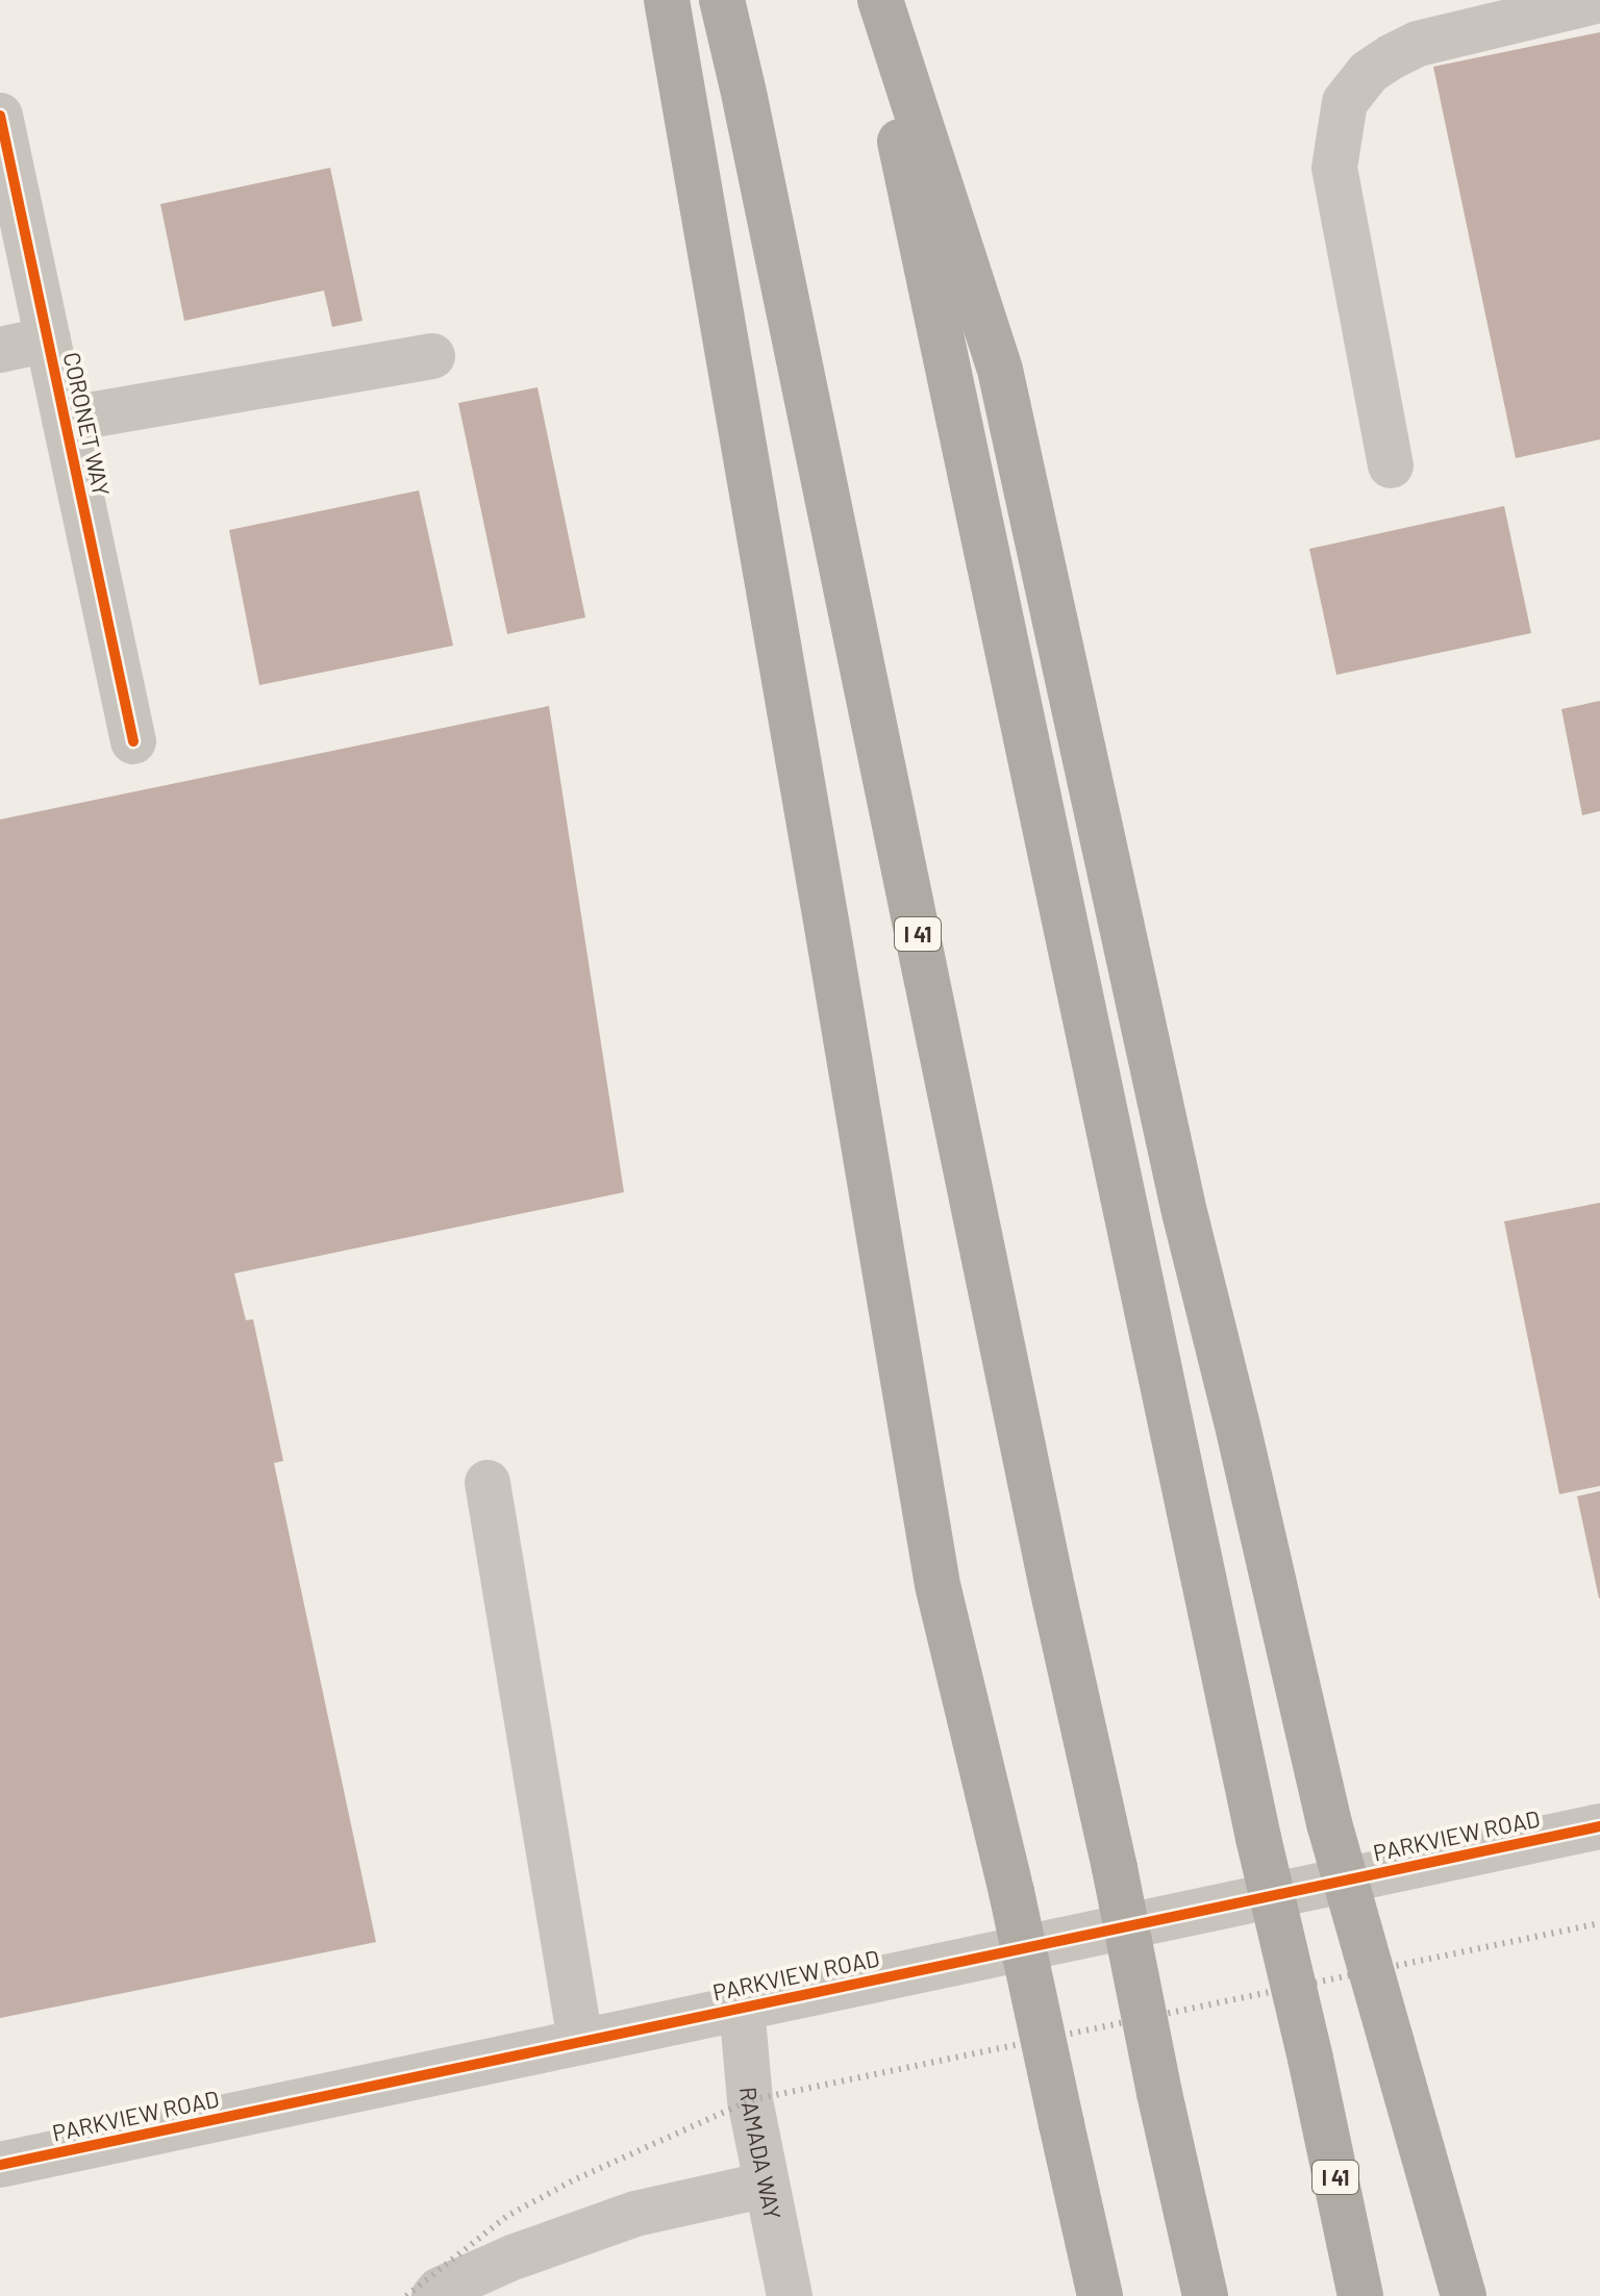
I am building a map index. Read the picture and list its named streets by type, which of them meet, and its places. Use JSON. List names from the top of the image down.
{
  "streets": {
    "highway": ["I 41"],
    "street": ["CORONET WAY", "PARKVIEW ROAD", "RAMADA WAY"]
  },
  "crossings": [
    ["PARKVIEW ROAD", "RAMADA WAY"]
  ]
}
